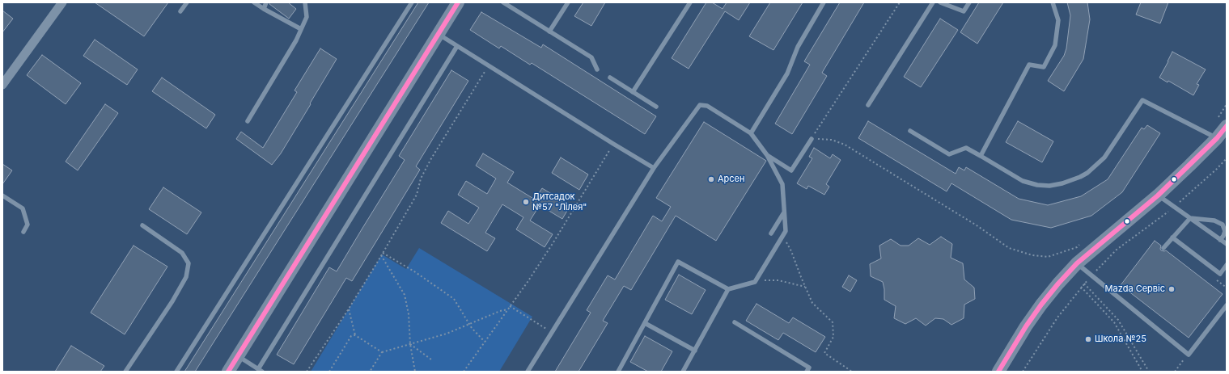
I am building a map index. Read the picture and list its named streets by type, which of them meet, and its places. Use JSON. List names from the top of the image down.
{
  "places": [
    "Арсен",
    "Дитсадок №57 \"Лілея\"",
    "Mazda Сервіс",
    "Школа №25"
  ]
}
